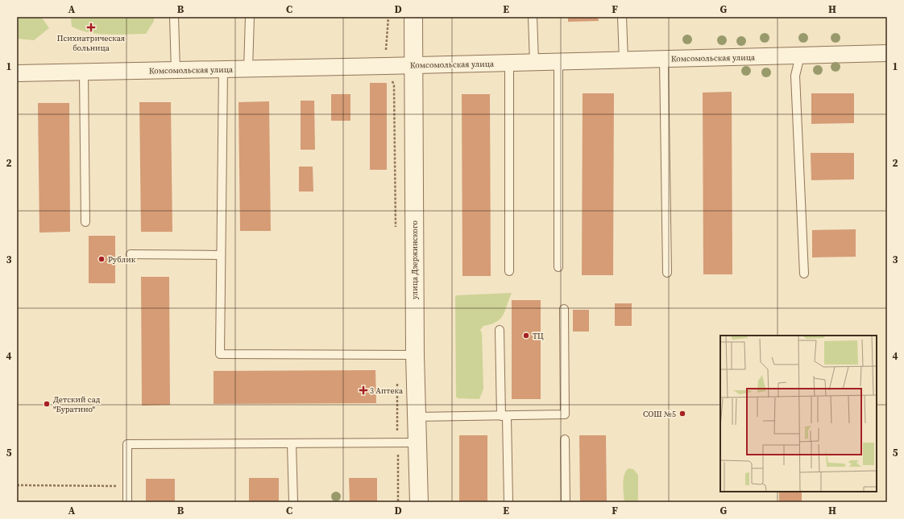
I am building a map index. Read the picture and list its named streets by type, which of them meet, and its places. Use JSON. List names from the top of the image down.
{
  "streets": {
    "street": ["Комсомольская улица", "улица Дзержинского"]
  },
  "crossings": [
    ["Комсомольская улица", "улица Дзержинского"]
  ],
  "places": {
    "health": ["Психиатрическая больница", "3 Аптека"],
    "other": [
      "Рублик",
      "ТЦ",
      "Детский сад \"Буратино\"",
      "СОШ №5"
    ]
  },
  "grid": {
    "columns": [
      "A",
      "B",
      "C",
      "D",
      "E",
      "F",
      "G",
      "H"
    ],
    "rows": [
      "1",
      "2",
      "3",
      "4",
      "5"
    ]
  }
}
